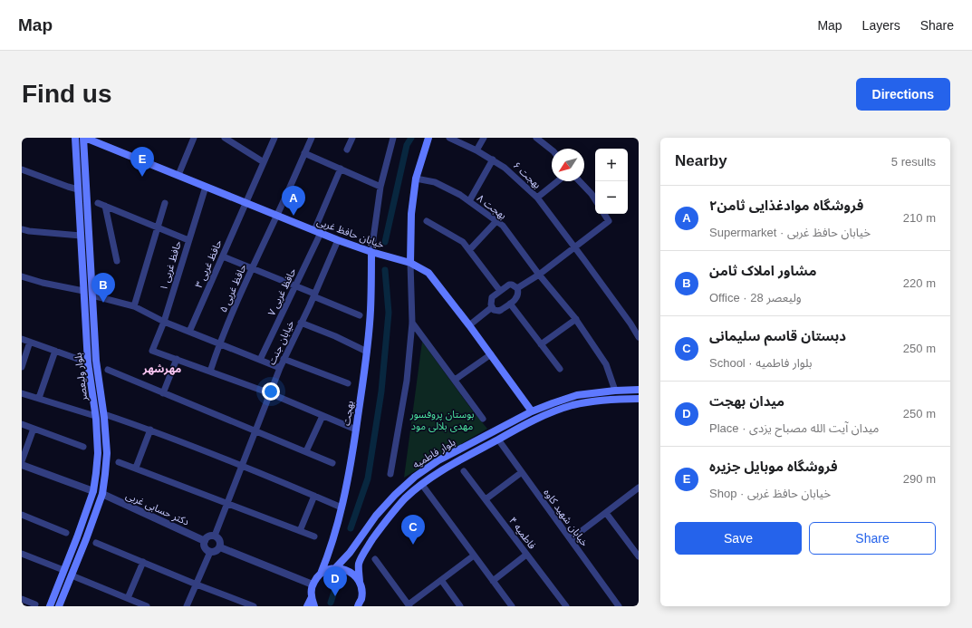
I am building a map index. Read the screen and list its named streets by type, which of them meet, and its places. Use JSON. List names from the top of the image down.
{
  "streets": {
    "main road": [
      "خیابان حافظ غربی",
      "بلوار ولیعصر",
      "بهجت",
      "بلوار فاطمیه"
    ],
    "street": [
      "بهجت ۶",
      "بهجت ۸",
      "حافظ غربی ۳",
      "حافظ غربی ۱",
      "حافظ غربی ۵",
      "حافظ غربی ۷",
      "خیابان جنت",
      "دکتر حسابی غربی",
      "خیابان شهید کاوه",
      "فاطمیه ۴"
    ]
  },
  "crossings": [
    ["بهجت ۸", "بلوار فاطمیه"],
    ["خیابان حافظ غربی", "حافظ غربی ۳"],
    ["خیابان حافظ غربی", "حافظ غربی ۱"],
    ["خیابان حافظ غربی", "حافظ غربی ۵"],
    ["خیابان حافظ غربی", "حافظ غربی ۷"],
    ["خیابان حافظ غربی", "خیابان جنت"],
    ["خیابان حافظ غربی", "بلوار ولیعصر"],
    ["خیابان حافظ غربی", "بهجت"],
    ["خیابان حافظ غربی", "بلوار فاطمیه"],
    ["خیابان جنت", "دکتر حسابی غربی"],
    ["بلوار ولیعصر", "دکتر حسابی غربی"],
    ["بلوار فاطمیه", "خیابان شهید کاوه"]
  ],
  "districts": ["مهرشهر"],
  "parks": ["بوستان پروفسور مهدی بلالی مود"],
  "north": "bottom left",
  "page": {
    "header": "Map",
    "nav": ["Map", "Layers", "Share"],
    "buttons": [
      "Directions",
      ["Save", "Share"]
    ],
    "title": "Find us",
    "heading": ["Nearby", "5 results"],
    "pins": [
      "E",
      "A",
      "B",
      "C",
      "D"
    ],
    "map_buttons": ["+", "−"],
    "list": [
      {
        "mark": "A",
        "name": "فروشگاه موادغذایی ثامن۲",
        "note": "Supermarket · خیابان حافظ غربی",
        "value": "210 m"
      },
      {
        "mark": "B",
        "name": "مشاور املاک ثامن",
        "note": "Office · ولیعصر 28",
        "value": "220 m"
      },
      {
        "mark": "C",
        "name": "دبستان قاسم سلیمانی",
        "note": "School · بلوار فاطمیه",
        "value": "250 m"
      },
      {
        "mark": "D",
        "name": "میدان بهجت",
        "note": "Place · میدان آیت الله مصباح یزدی",
        "value": "250 m"
      },
      {
        "mark": "E",
        "name": "فروشگاه موبایل جزیره",
        "note": "Shop · خیابان حافظ غربی",
        "value": "290 m"
      }
    ]
  }
}
